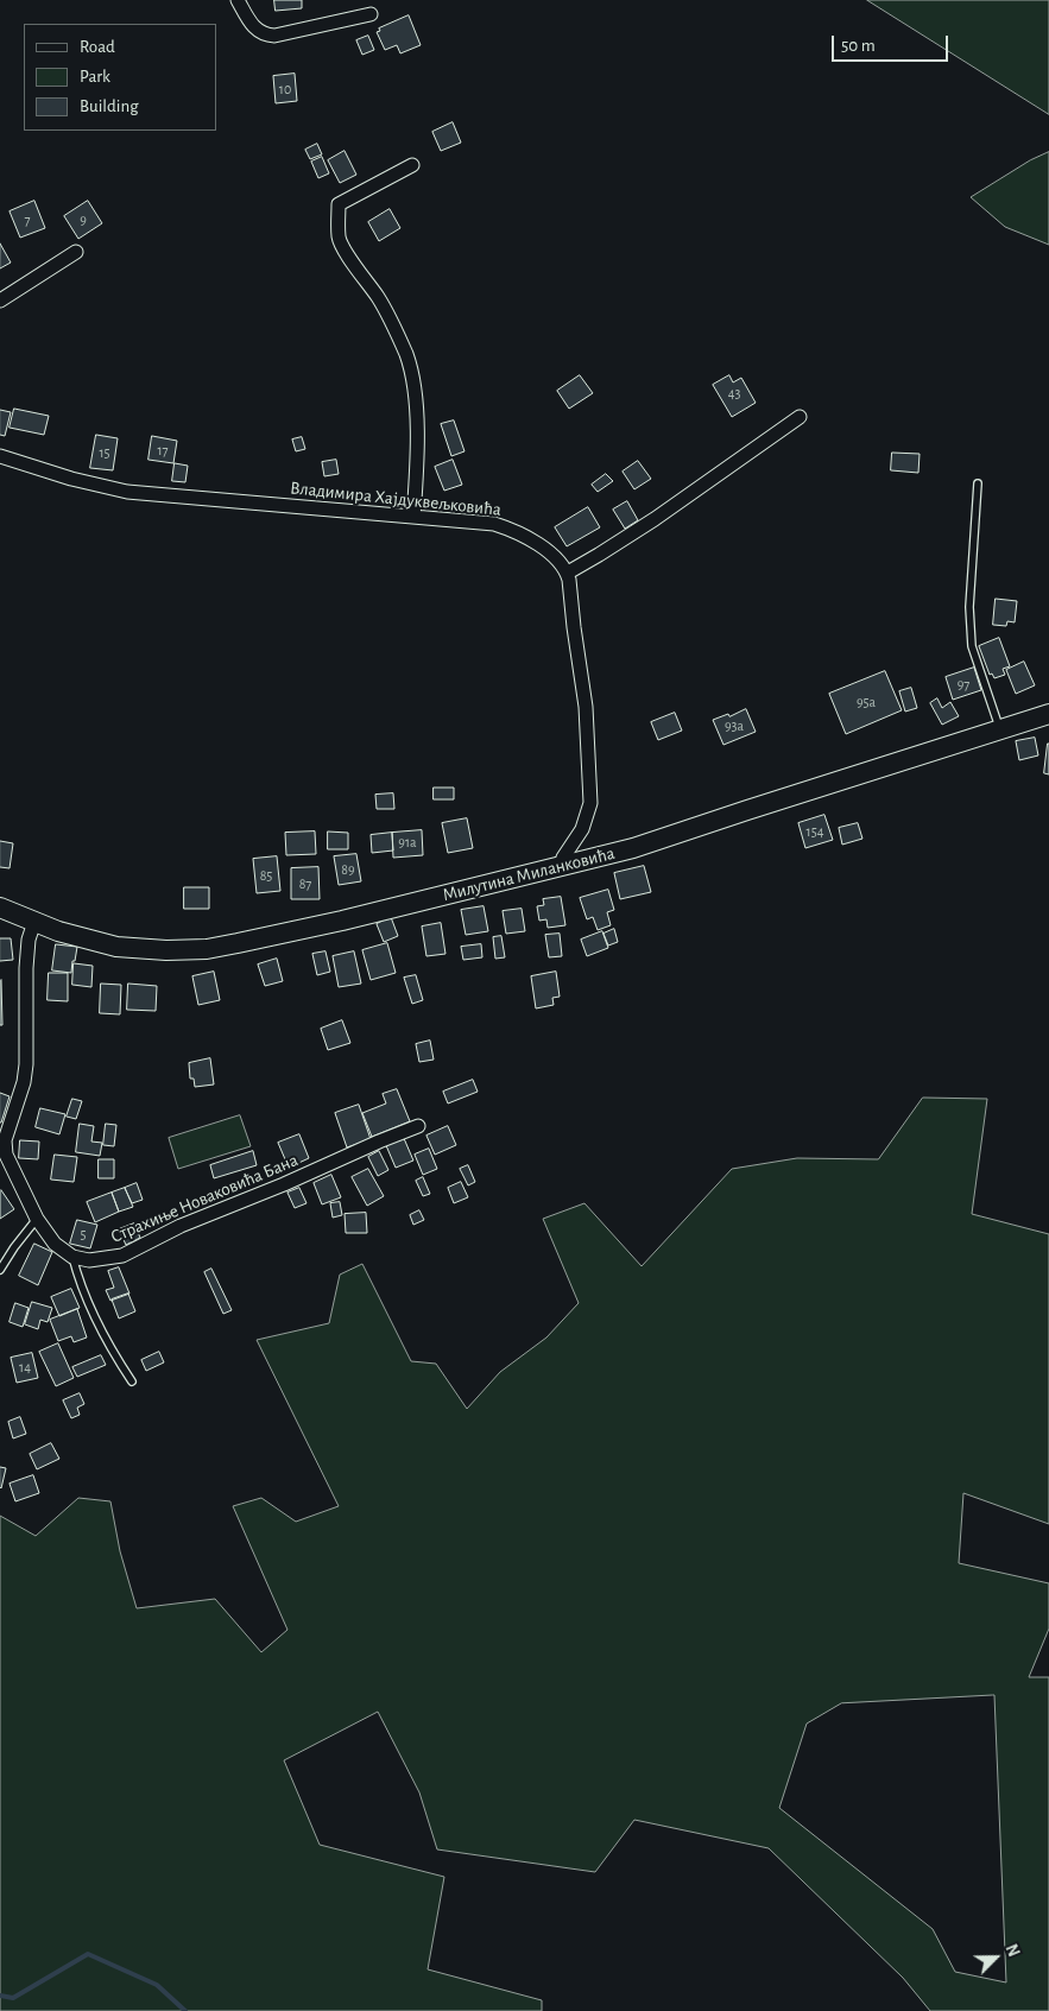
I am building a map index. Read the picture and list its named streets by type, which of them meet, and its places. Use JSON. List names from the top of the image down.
{
  "streets": {
    "main road": ["Милутина Миланковића"],
    "street": ["Владимира Хајдуквељковића", "Страхиње Новаковића Бана"]
  },
  "house_numbers": [
    "10",
    "7",
    "9",
    "43",
    "17",
    "15",
    "97",
    "95a",
    "93a",
    "154",
    "91a",
    "89",
    "85",
    "87",
    "5",
    "14"
  ],
  "legend": ["Road", "Park", "Building"],
  "scale_bar": "50 m",
  "north": "top right"
}
